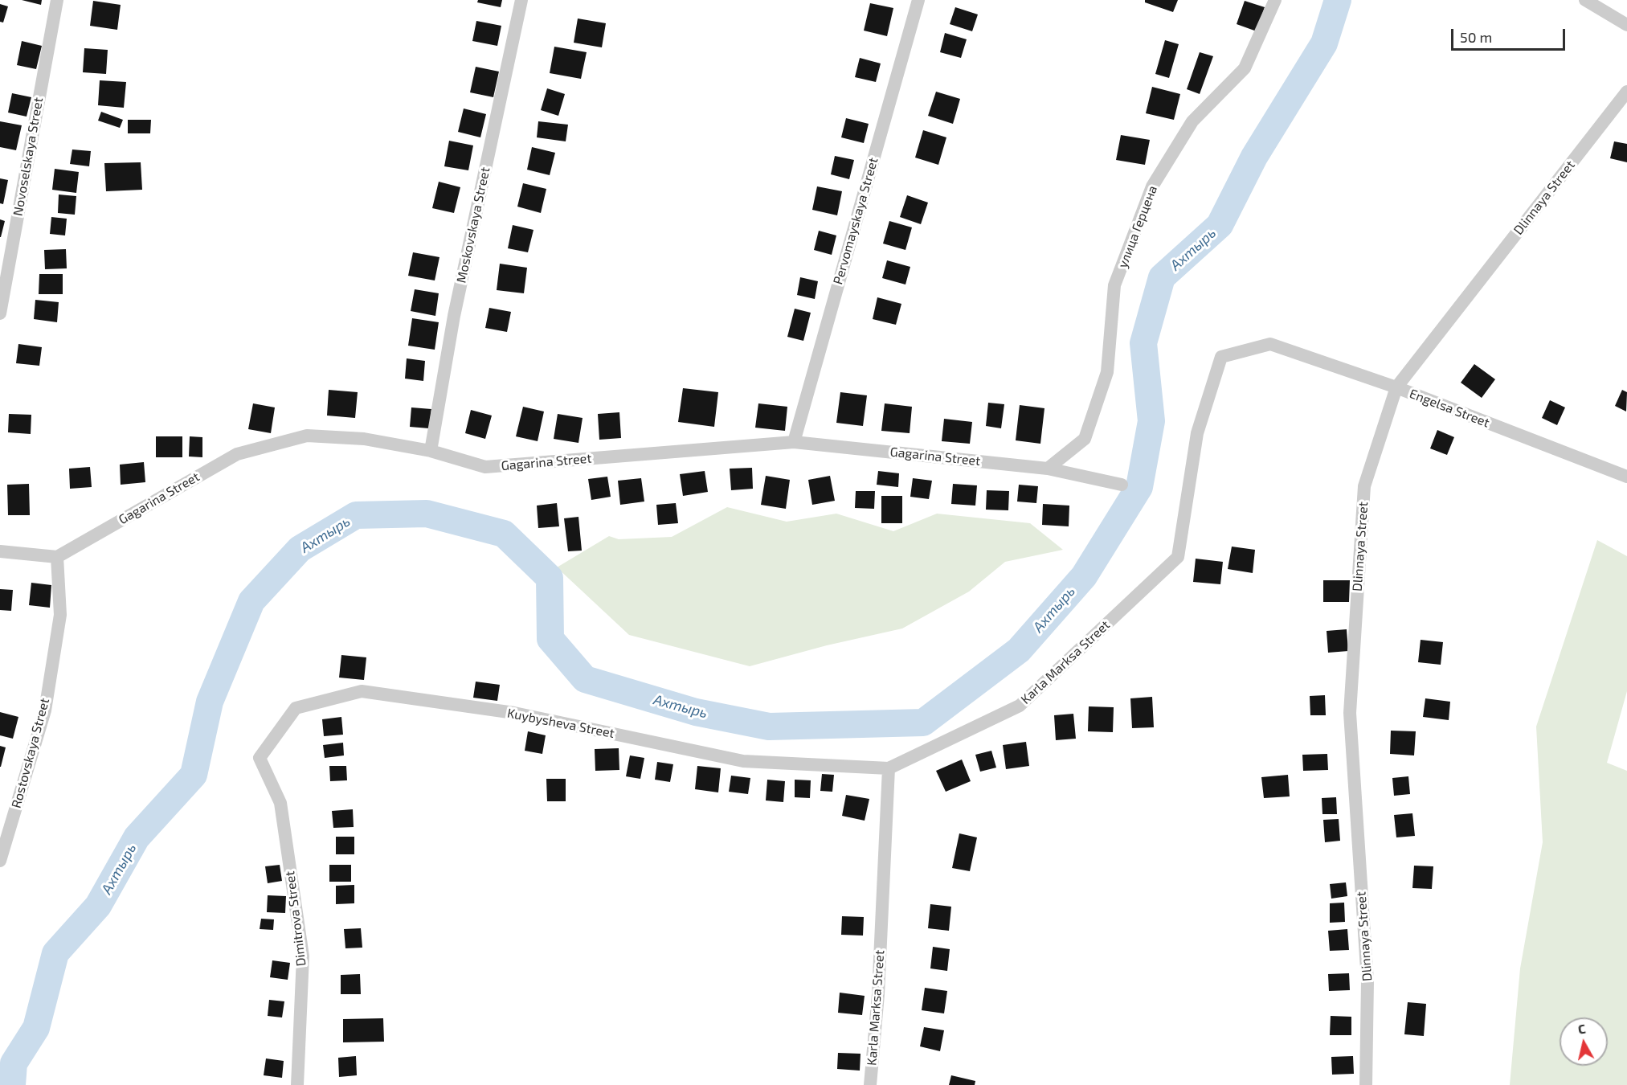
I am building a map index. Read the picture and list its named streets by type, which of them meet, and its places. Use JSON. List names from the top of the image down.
{
  "streets": {
    "street": [
      "Novoselskaya Street",
      "Dlinnaya Street",
      "Pervomayskaya Street",
      "Moskovskaya Street",
      "улица Герцена",
      "Engelsa Street",
      "Gagarina Street",
      "Karla Marksa Street",
      "Kuybysheva Street",
      "Rostovskaya Street",
      "Dimitrova Street"
    ]
  },
  "crossings": [
    ["Dlinnaya Street", "Engelsa Street"],
    ["Pervomayskaya Street", "Gagarina Street"],
    ["Moskovskaya Street", "Gagarina Street"],
    ["улица Герцена", "Gagarina Street"],
    ["Engelsa Street", "Karla Marksa Street"],
    ["Gagarina Street", "Rostovskaya Street"],
    ["Karla Marksa Street", "Kuybysheva Street"],
    ["Kuybysheva Street", "Dimitrova Street"]
  ],
  "water": ["Ахтырь"],
  "scale_bar": "50 m",
  "north": "top"
}
